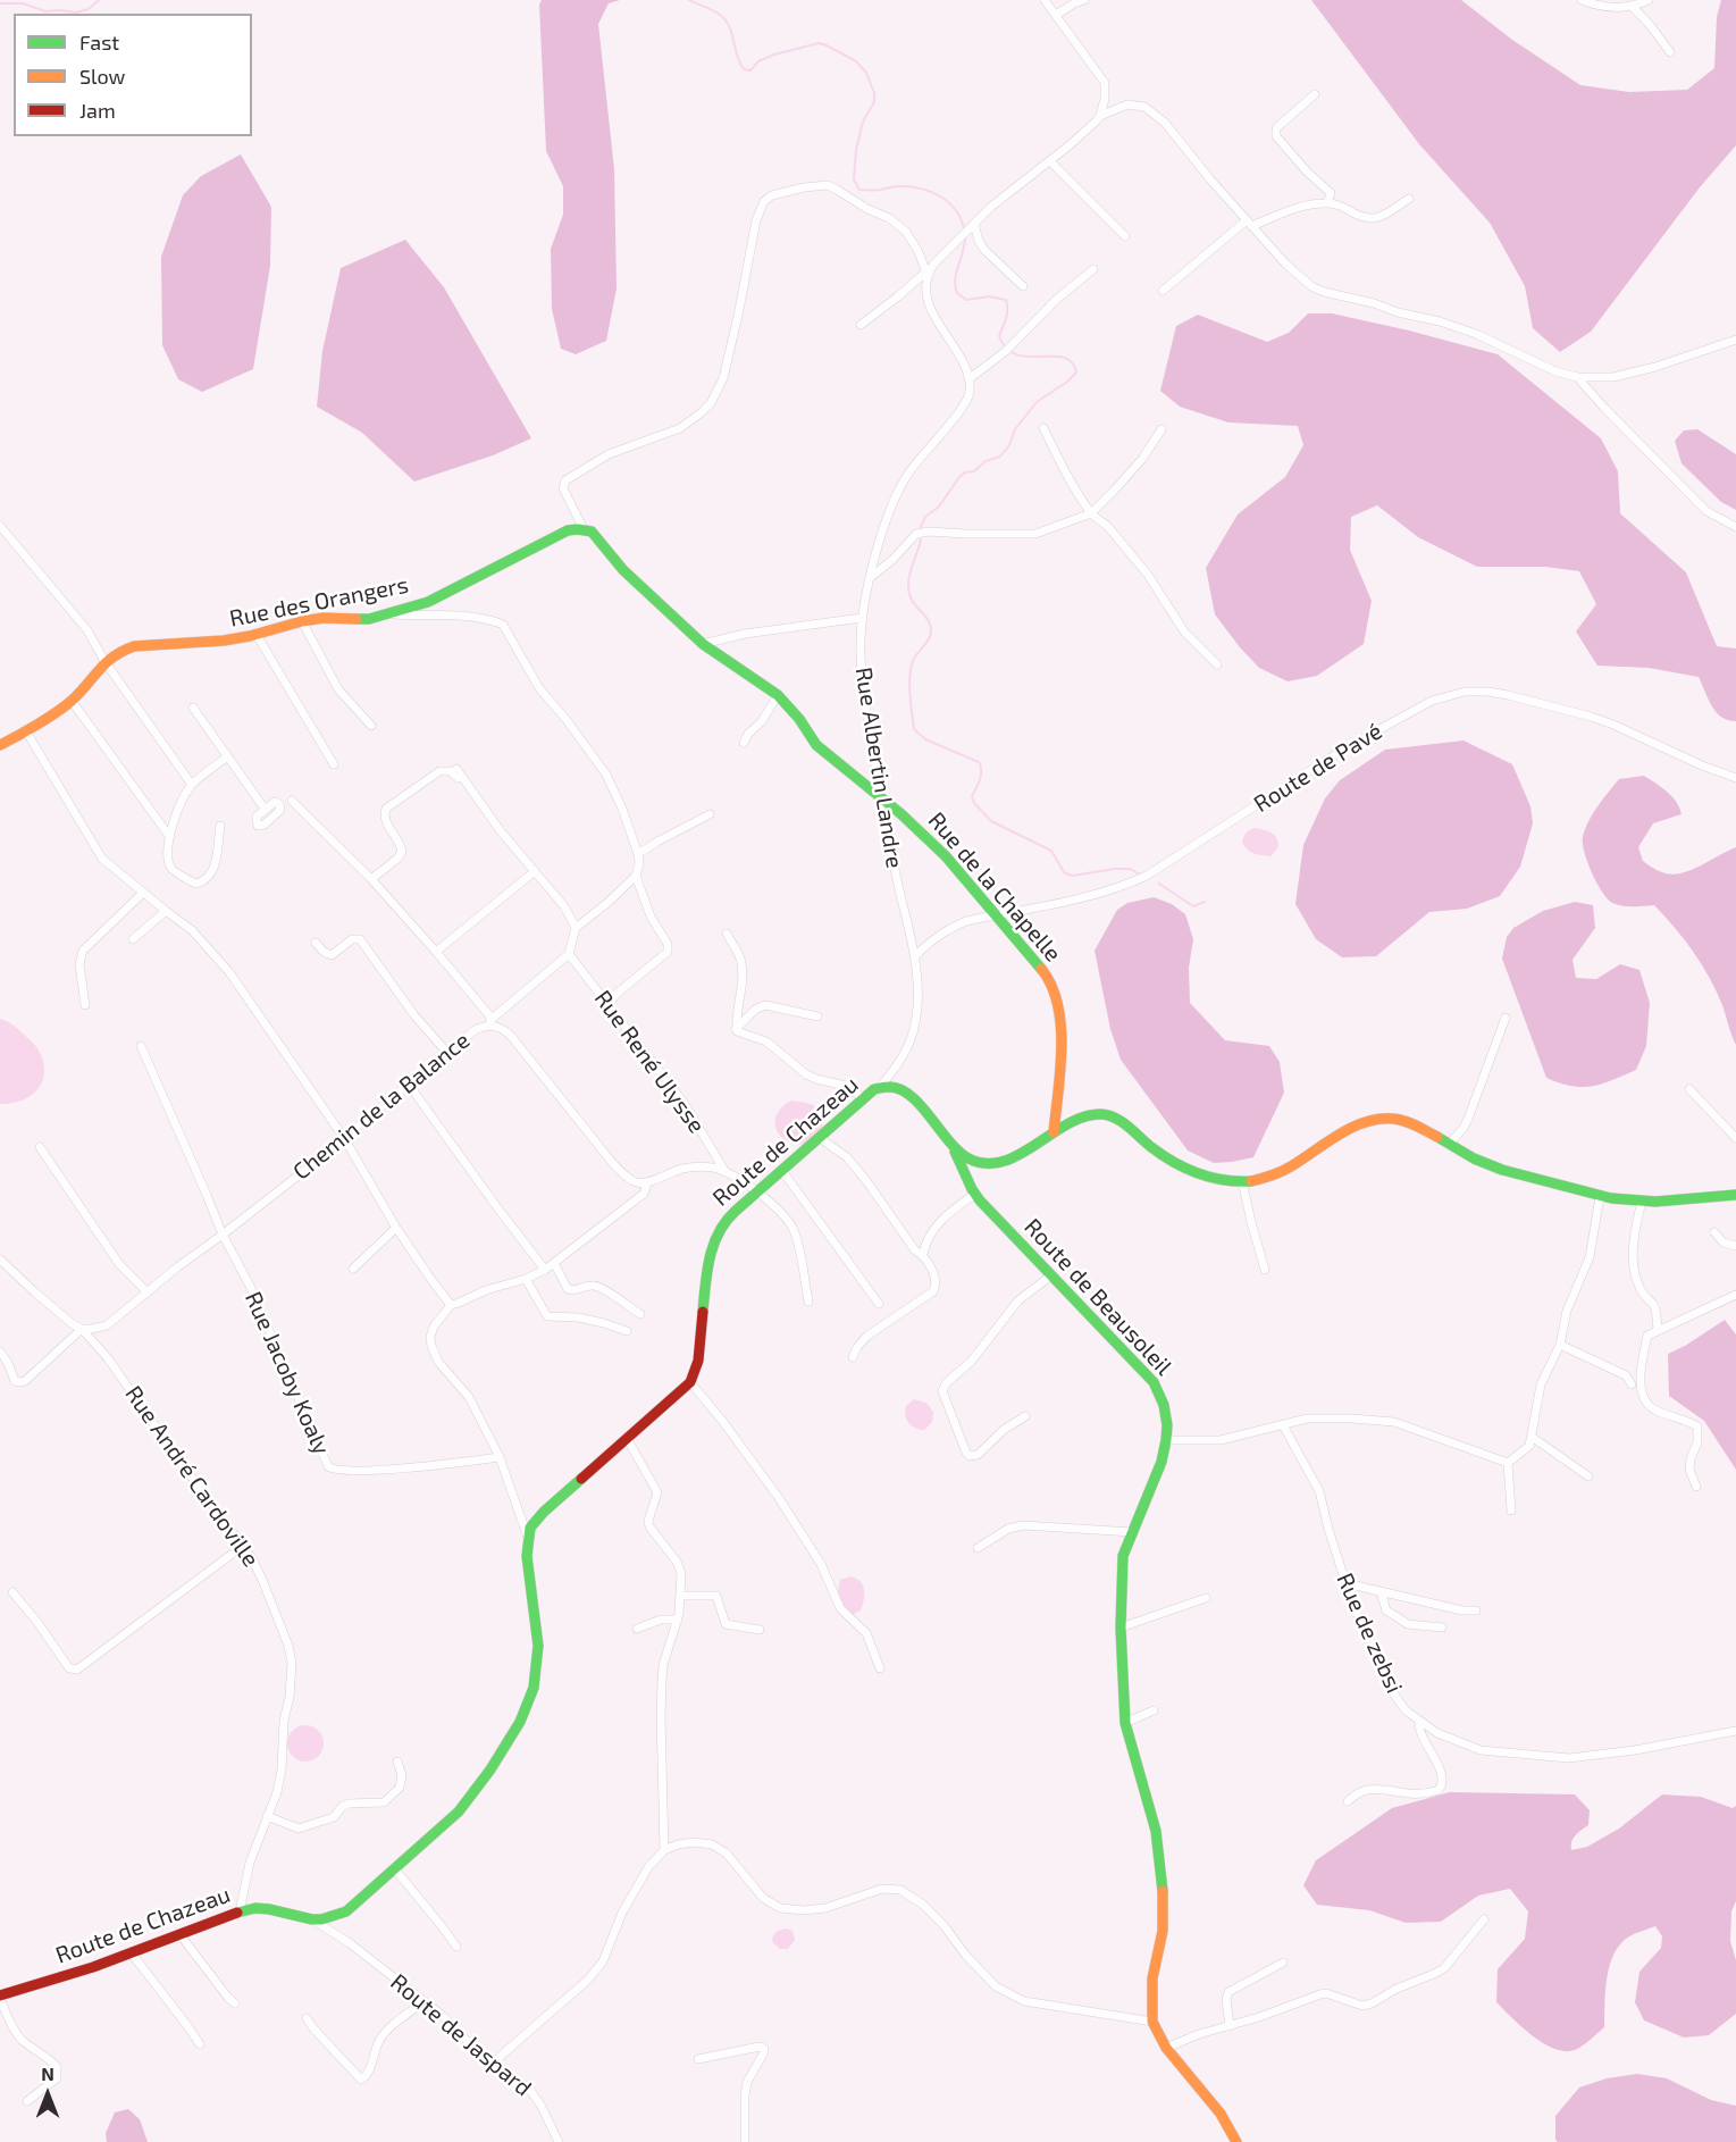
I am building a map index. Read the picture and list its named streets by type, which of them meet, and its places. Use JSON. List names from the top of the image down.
{
  "streets": {
    "street": [
      "Rue des Orangers",
      "Rue Albertin Landre",
      "Route de Pavé",
      "Rue de la Chapelle",
      "Rue René Ulysse",
      "Chemin de la Balance",
      "Route de Chazeau",
      "Route de Beausoleil",
      "Rue Jacoby Koaly",
      "Rue André Cardoville",
      "Rue de zebsi",
      "Route de Jaspard"
    ]
  },
  "crossings": [
    ["Rue des Orangers", "Rue de la Chapelle"],
    ["Rue Albertin Landre", "Route de Pavé"],
    ["Rue Albertin Landre", "Rue de la Chapelle"],
    ["Rue Albertin Landre", "Route de Chazeau"],
    ["Route de Pavé", "Rue de la Chapelle"],
    ["Rue de la Chapelle", "Route de Chazeau"],
    ["Chemin de la Balance", "Rue Jacoby Koaly"],
    ["Chemin de la Balance", "Rue André Cardoville"],
    ["Route de Chazeau", "Route de Beausoleil"],
    ["Route de Chazeau", "Rue André Cardoville"],
    ["Route de Chazeau", "Route de Jaspard"]
  ],
  "legend": ["Fast", "Slow", "Jam"],
  "north": "top"
}
